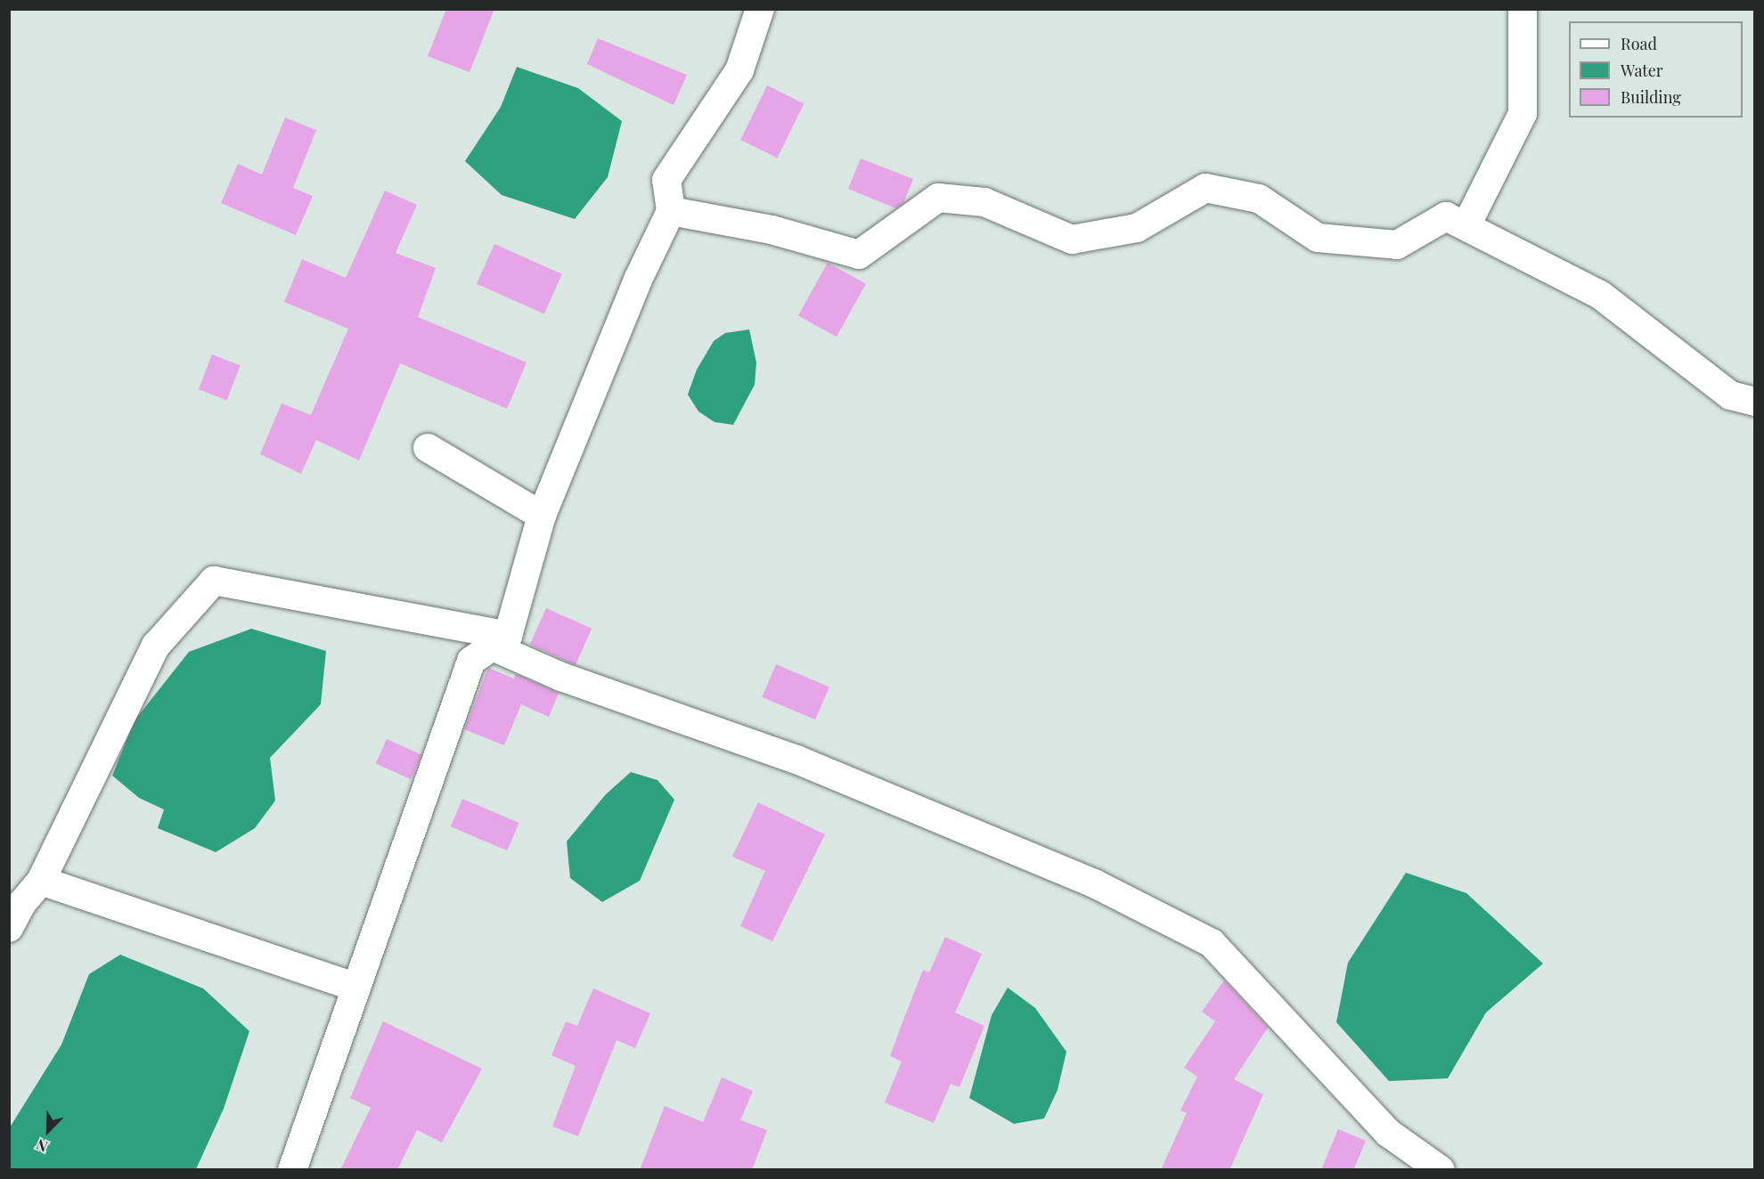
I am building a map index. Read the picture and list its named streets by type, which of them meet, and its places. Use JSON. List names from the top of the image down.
{
  "legend": ["Road", "Water", "Building"],
  "north": "bottom left"
}
